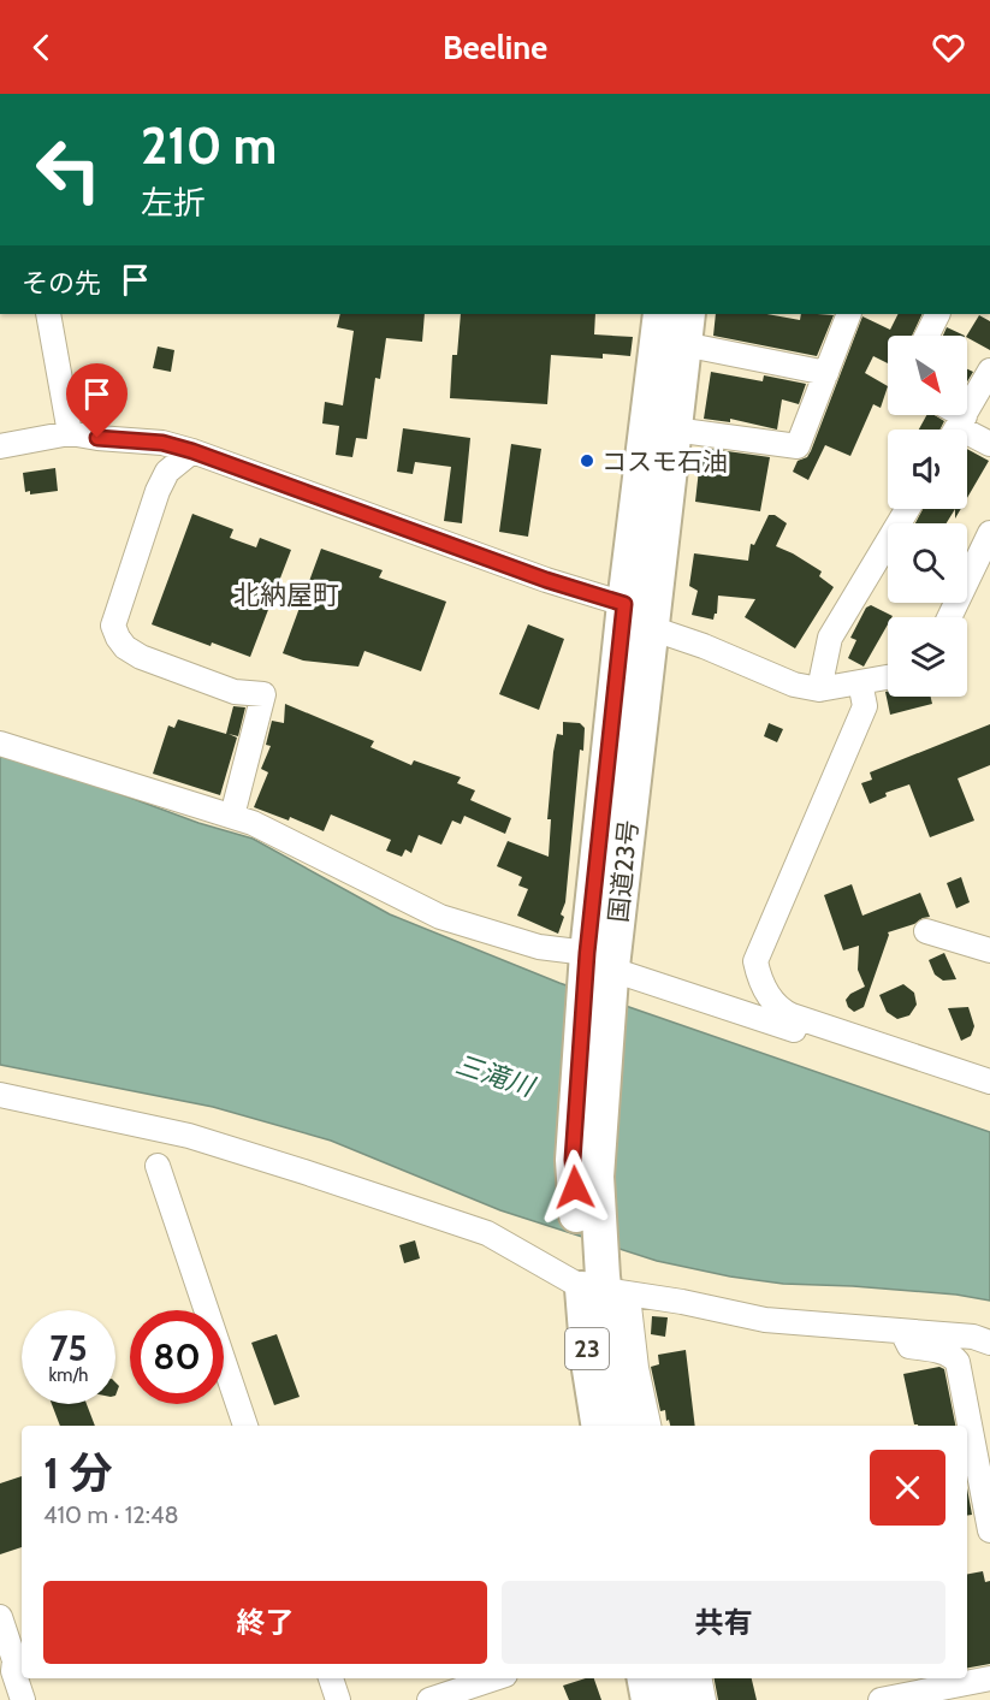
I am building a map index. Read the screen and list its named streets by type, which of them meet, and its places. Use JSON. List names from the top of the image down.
{
  "streets": {
    "highway": ["国道23号", "23"]
  },
  "districts": ["北納屋町"],
  "water": ["三滝川"],
  "places": ["コスモ石油"],
  "north": "bottom right",
  "page": {
    "header": "Beeline",
    "turn": ["210 m", "左折"],
    "then": "その先",
    "speed": "75 km/h",
    "limit": "80",
    "heading": ["1 分", "410 m · 12:48"],
    "buttons": ["終了", "共有"]
  }
}
